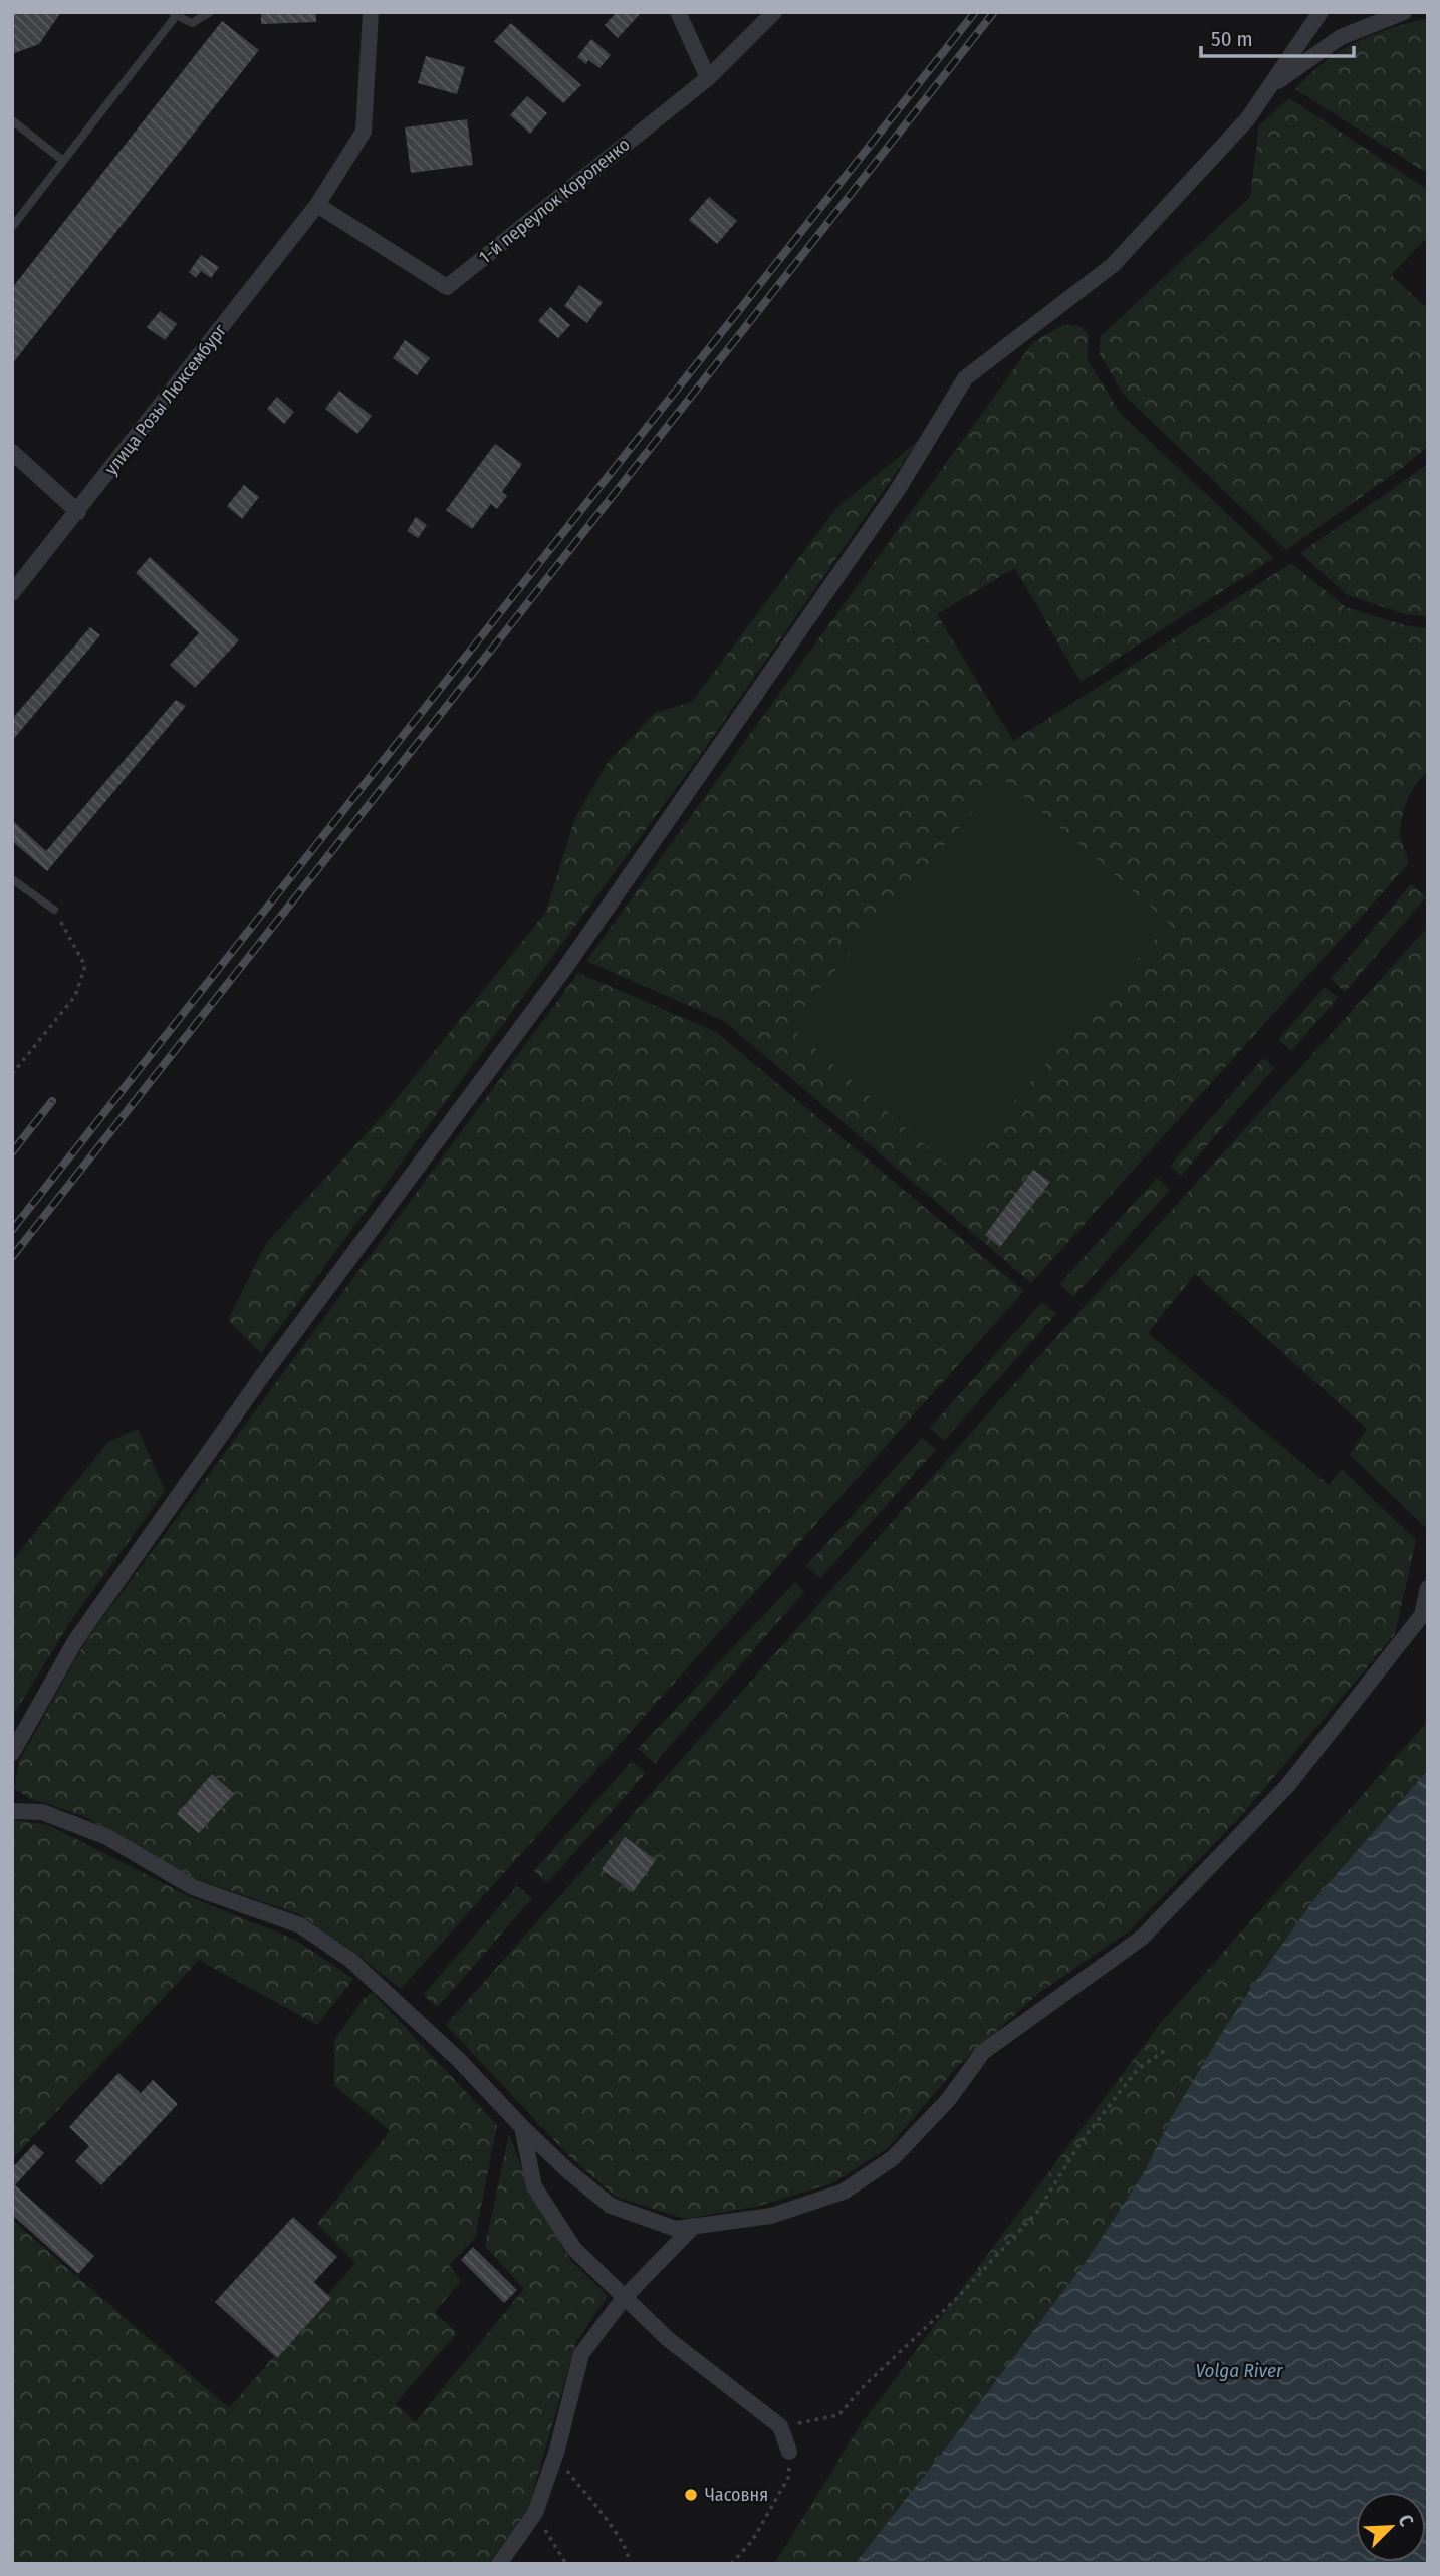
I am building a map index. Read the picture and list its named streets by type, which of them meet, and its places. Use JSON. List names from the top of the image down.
{
  "streets": {
    "street": ["1-й переулок Короленко", "улица Розы Люксембург"]
  },
  "crossings": [
    ["1-й переулок Короленко", "улица Розы Люксембург"]
  ],
  "water": ["Volga River"],
  "places": ["Часовня"],
  "scale_bar": "50 m",
  "north": "top right"
}
